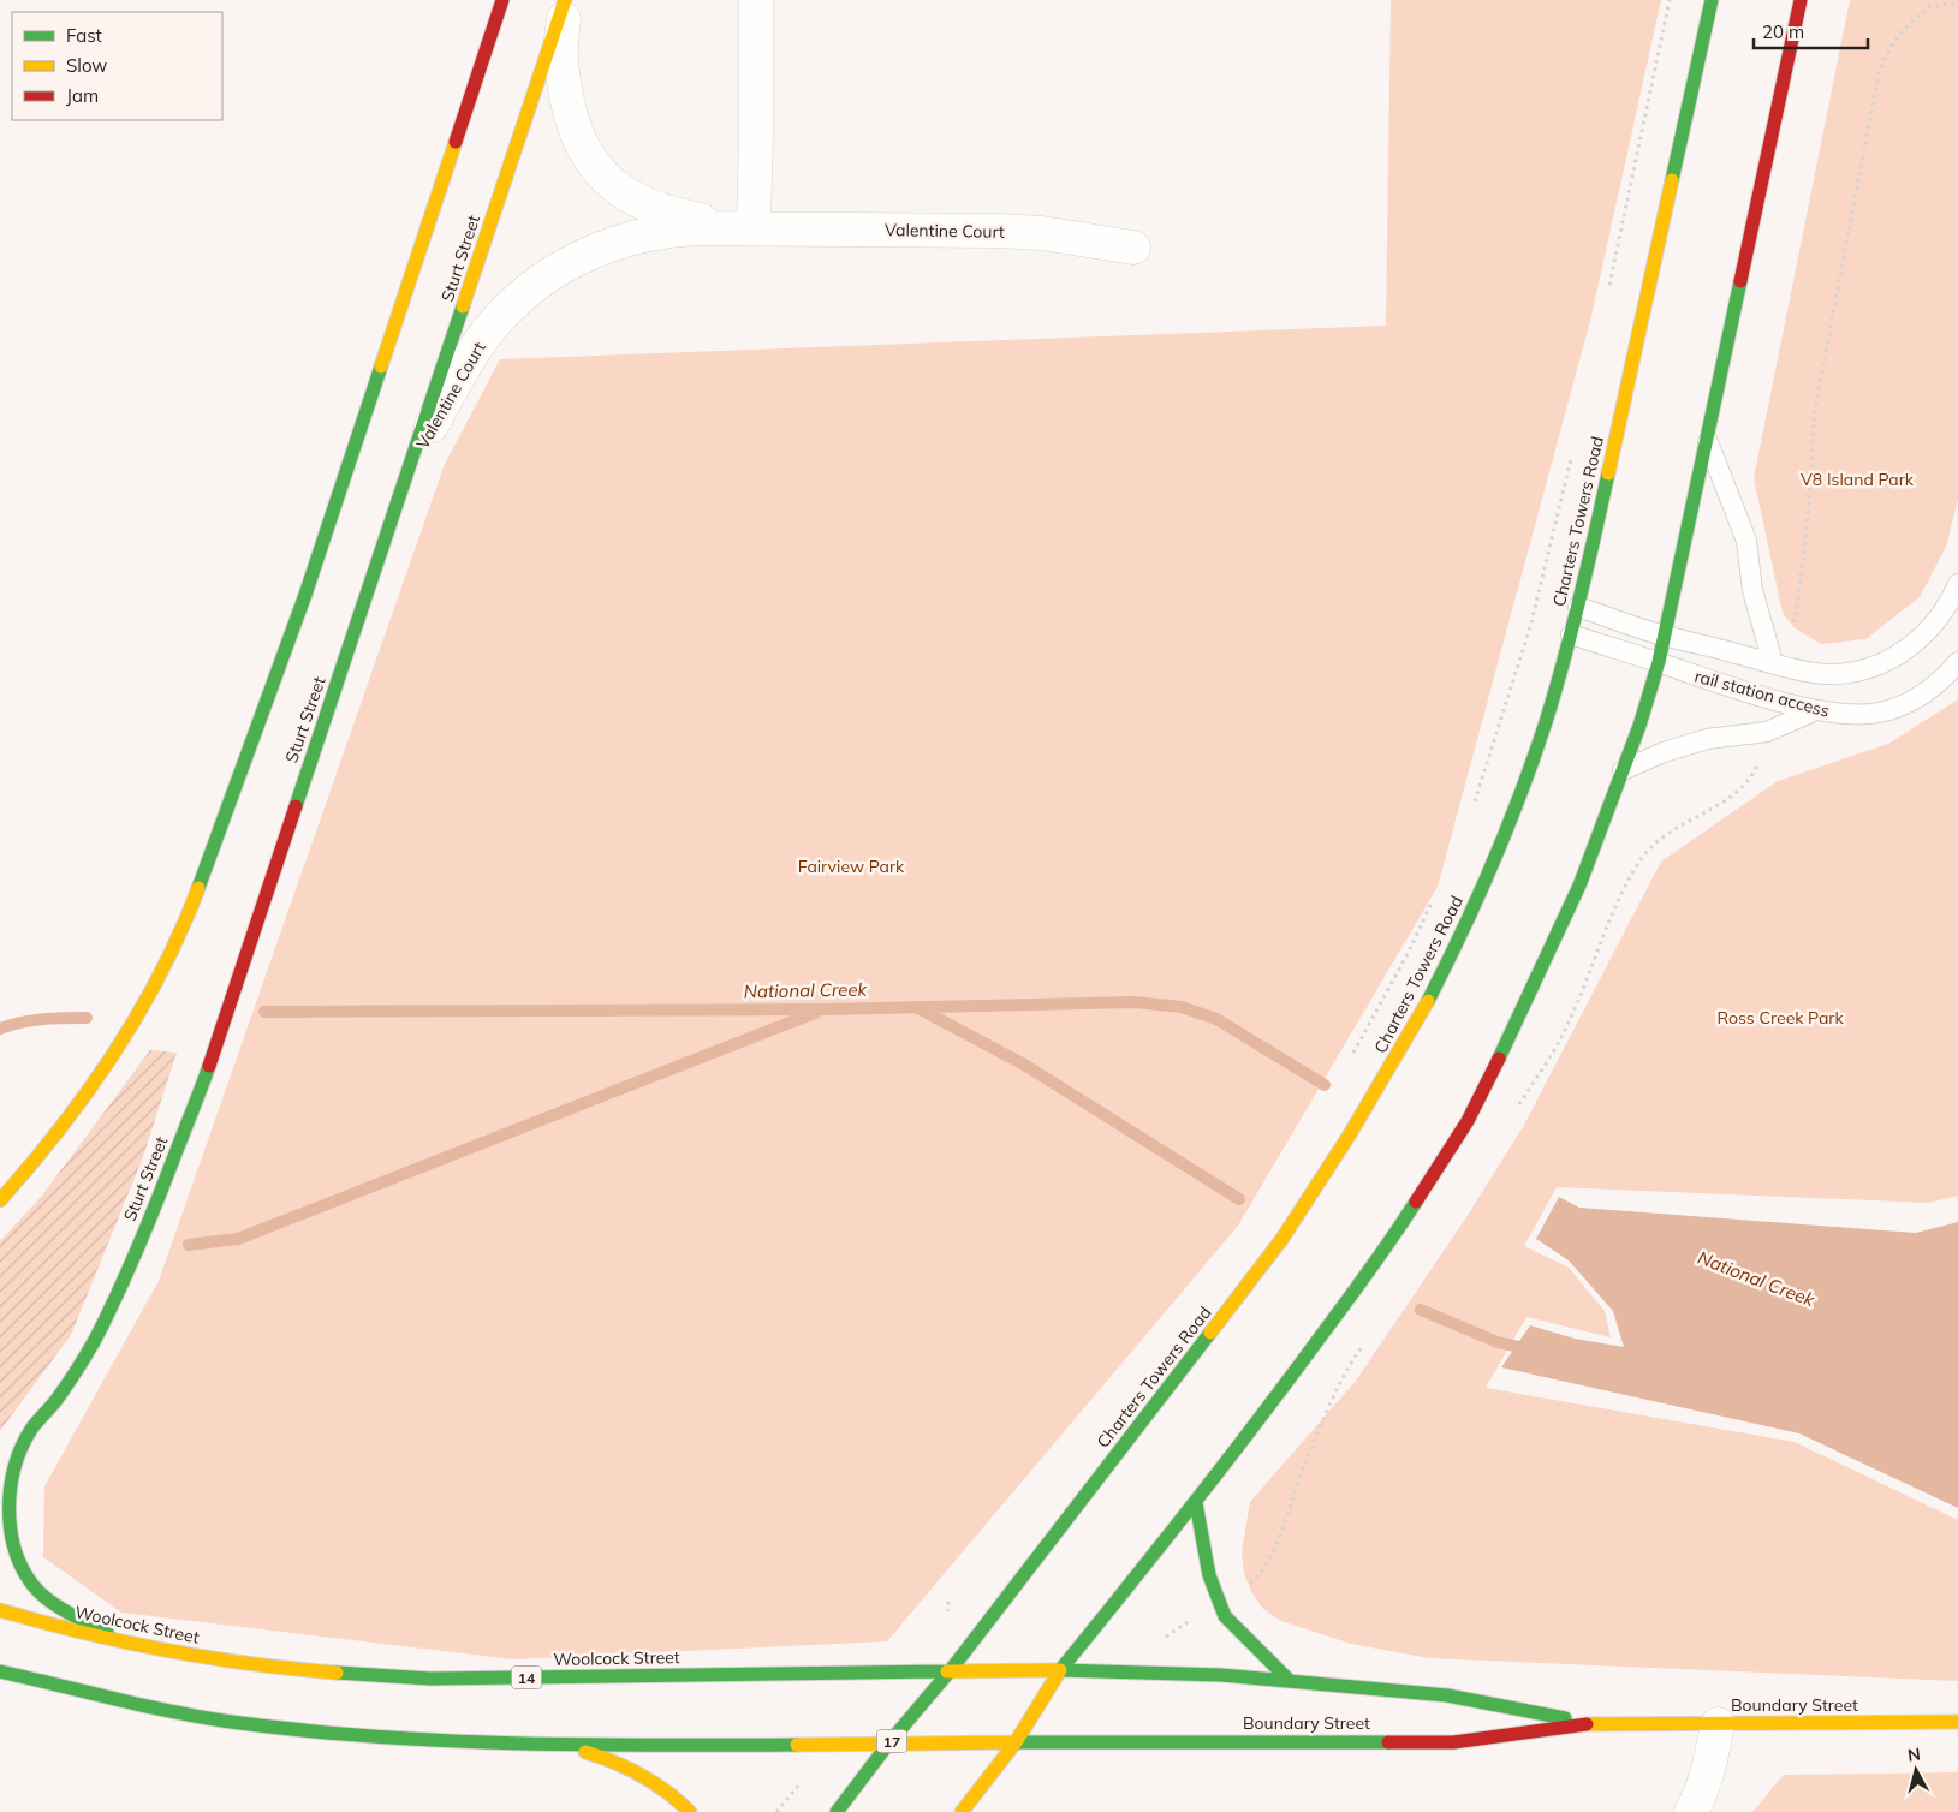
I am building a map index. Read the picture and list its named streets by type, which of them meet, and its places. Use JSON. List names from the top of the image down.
{
  "streets": {
    "main road": [
      "Sturt Street",
      "Charters Towers Road",
      "Woolcock Street",
      "14",
      "Boundary Street",
      "17"
    ],
    "street": ["Valentine Court"],
    "lane": ["rail station access"]
  },
  "crossings": [
    ["Valentine Court", "Sturt Street"],
    ["Sturt Street", "Woolcock Street"],
    ["Charters Towers Road", "rail station access"],
    ["Charters Towers Road", "Woolcock Street"],
    ["Charters Towers Road", "14"],
    ["Woolcock Street", "Boundary Street"],
    ["14", "Boundary Street"]
  ],
  "water": ["National Creek"],
  "parks": ["V8 Island Park", "Fairview Park", "Ross Creek Park"],
  "legend": ["Fast", "Slow", "Jam"],
  "scale_bar": "20 m",
  "north": "top"
}
